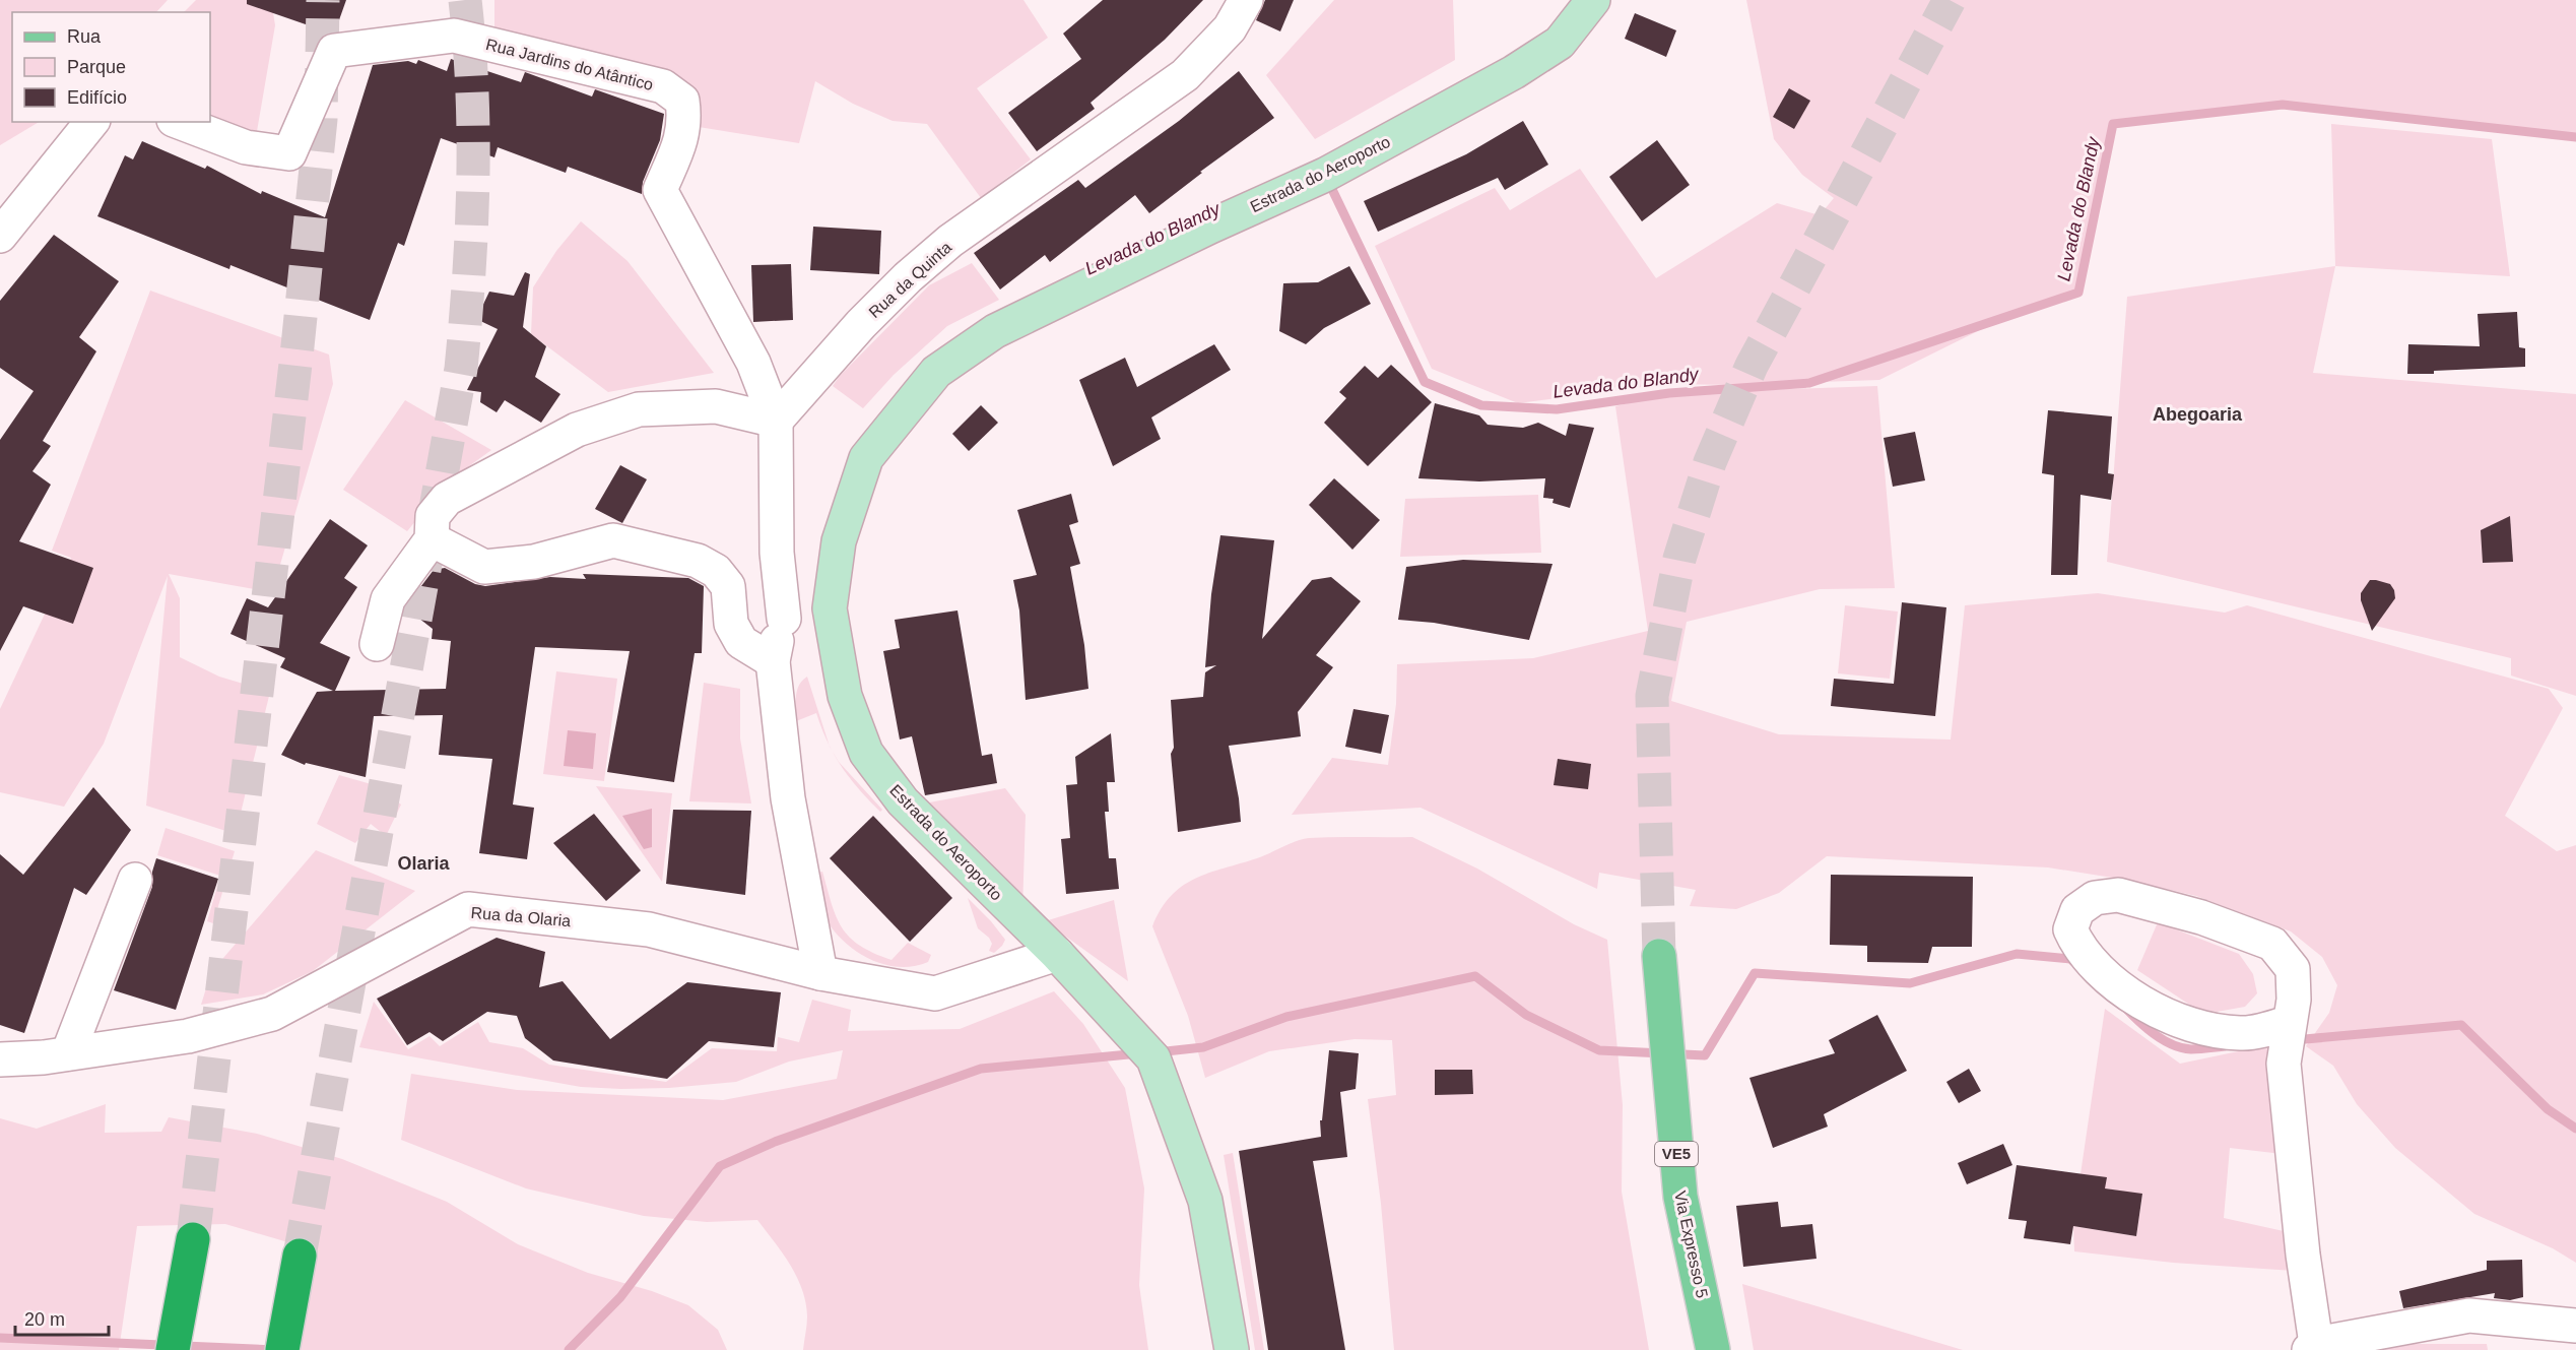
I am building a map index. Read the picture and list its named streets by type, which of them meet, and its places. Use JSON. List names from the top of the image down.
{
  "streets": {
    "main road": ["Estrada do Aeroporto", "VE5", "Via Expresso 5"],
    "street": ["Rua Jardins do Atântico", "Rua da Quinta", "Rua da Olaria"]
  },
  "crossings": [
    ["Rua Jardins do Atântico", "Rua da Quinta"],
    ["Estrada do Aeroporto", "Rua da Olaria"]
  ],
  "districts": ["Abegoaria", "Olaria"],
  "water": ["Levada do Blandy"],
  "legend": ["Rua", "Parque", "Edifício"],
  "scale_bar": "20 m"
}
